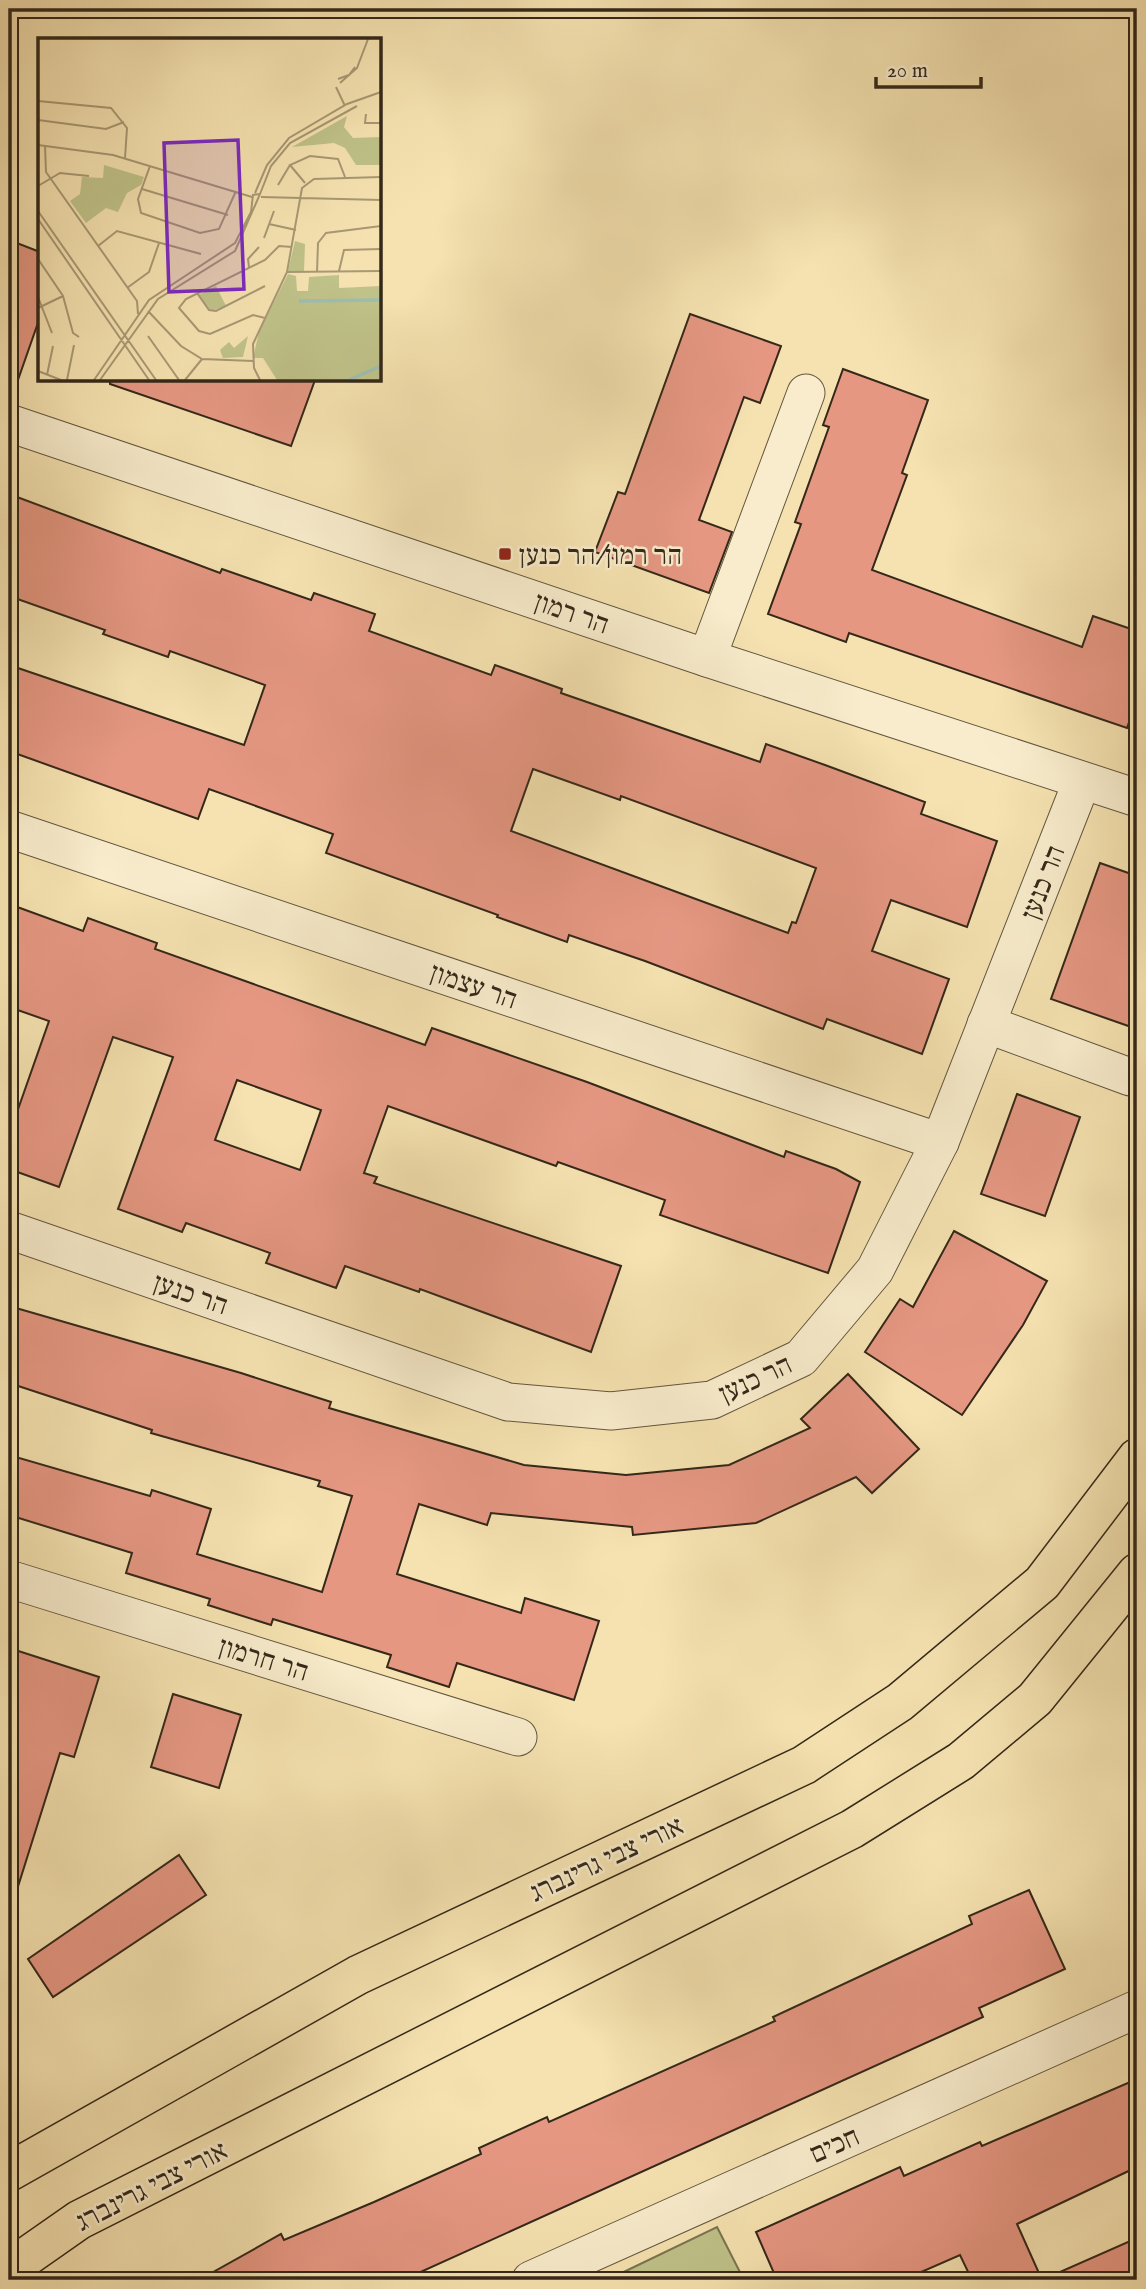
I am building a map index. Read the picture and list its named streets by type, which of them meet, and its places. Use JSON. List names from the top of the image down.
{
  "streets": {
    "main road": ["אורי צבי גרינברג"],
    "street": [
      "הר רמון",
      "הר כנען",
      "הר עצמון",
      "הר חרמון",
      "חכים"
    ]
  },
  "crossings": [
    ["הר רמון", "הר כנען"],
    ["הר כנען", "הר עצמון"]
  ],
  "places": {
    "transit": ["הר רמון/הר כנען"]
  },
  "scale_bar": "20 m"
}
